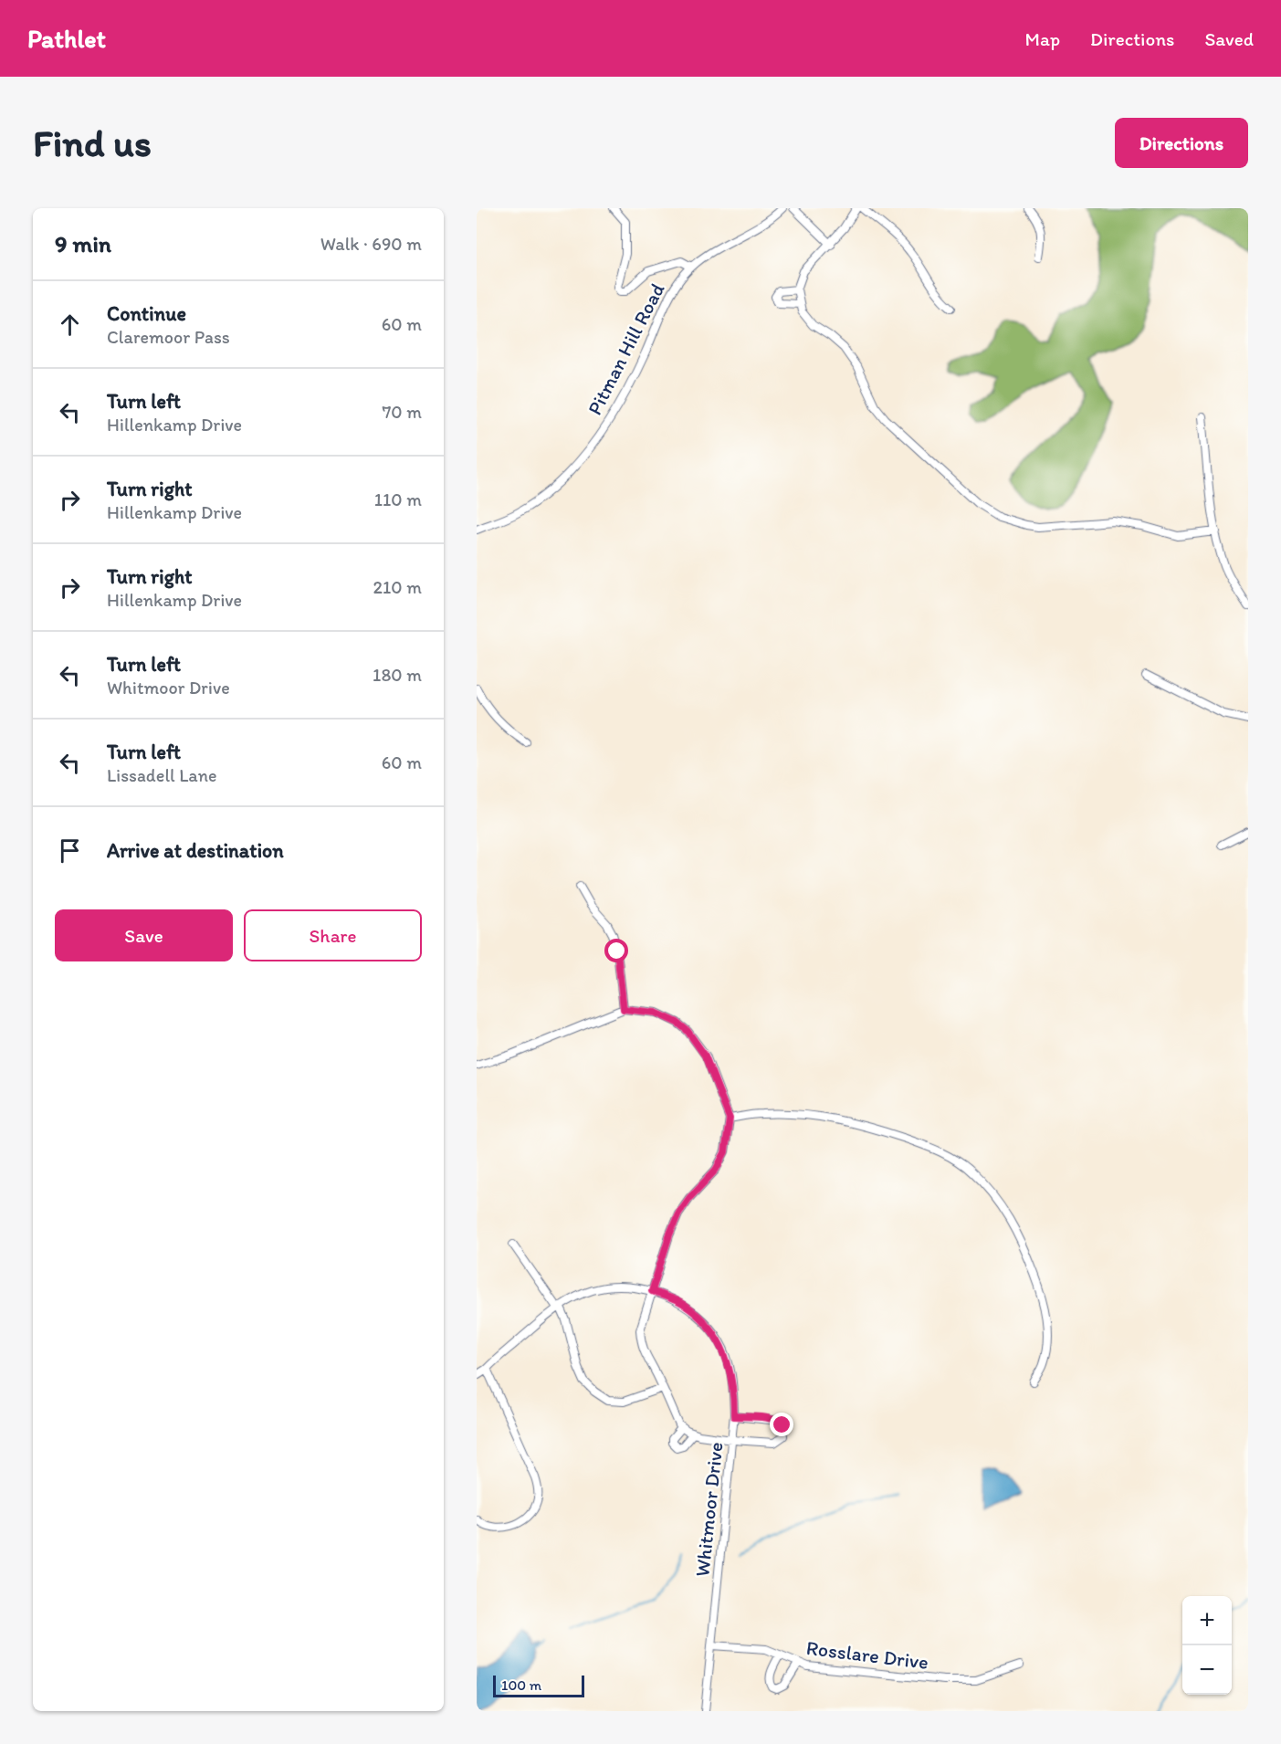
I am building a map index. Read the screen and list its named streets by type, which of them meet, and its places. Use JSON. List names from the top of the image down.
{
  "streets": {
    "street": ["Pitman Hill Road", "Whitmoor Drive", "Rosslare Drive"]
  },
  "crossings": [
    ["Whitmoor Drive", "Rosslare Drive"]
  ],
  "scale_bar": "100 m",
  "page": {
    "header": "Pathlet",
    "nav": ["Map", "Directions", "Saved"],
    "buttons": [
      "Directions",
      ["Save", "Share"]
    ],
    "title": "Find us",
    "heading": ["9 min", "Walk · 690 m"],
    "list": [
      ["Continue", "Claremoor Pass", "60 m"],
      ["Turn left", "Hillenkamp Drive", "70 m"],
      ["Turn right", "Hillenkamp Drive", "110 m"],
      ["Turn right", "Hillenkamp Drive", "210 m"],
      ["Turn left", "Whitmoor Drive", "180 m"],
      ["Turn left", "Lissadell Lane", "60 m"],
      "Arrive at destination"
    ],
    "map_buttons": ["+", "−"],
    "scale": "100 m"
  }
}
